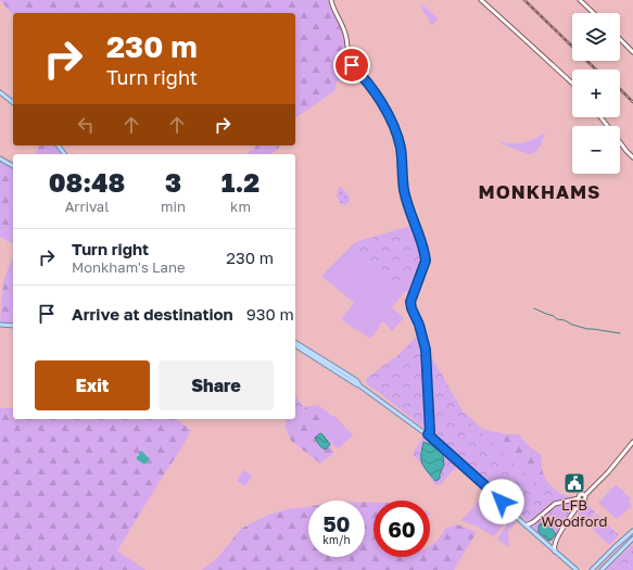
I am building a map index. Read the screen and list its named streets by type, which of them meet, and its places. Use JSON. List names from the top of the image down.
{
  "districts": ["MONKHAMS"],
  "places": {
    "public building": ["LFB Woodford"]
  },
  "page": {
    "map_buttons": ["+", "−"],
    "turn": ["230 m", "Turn right"],
    "eta": [
      "08:48",
      "Arrival",
      "3",
      "min",
      "1.2",
      "km"
    ],
    "list": [
      {
        "name": "Turn right",
        "note": "Monkham's Lane",
        "value": "230 m"
      },
      {
        "name": "Arrive at destination",
        "value": "930 m"
      }
    ],
    "buttons": ["Exit", "Share"],
    "speed": "50 km/h",
    "limit": "60"
  }
}
